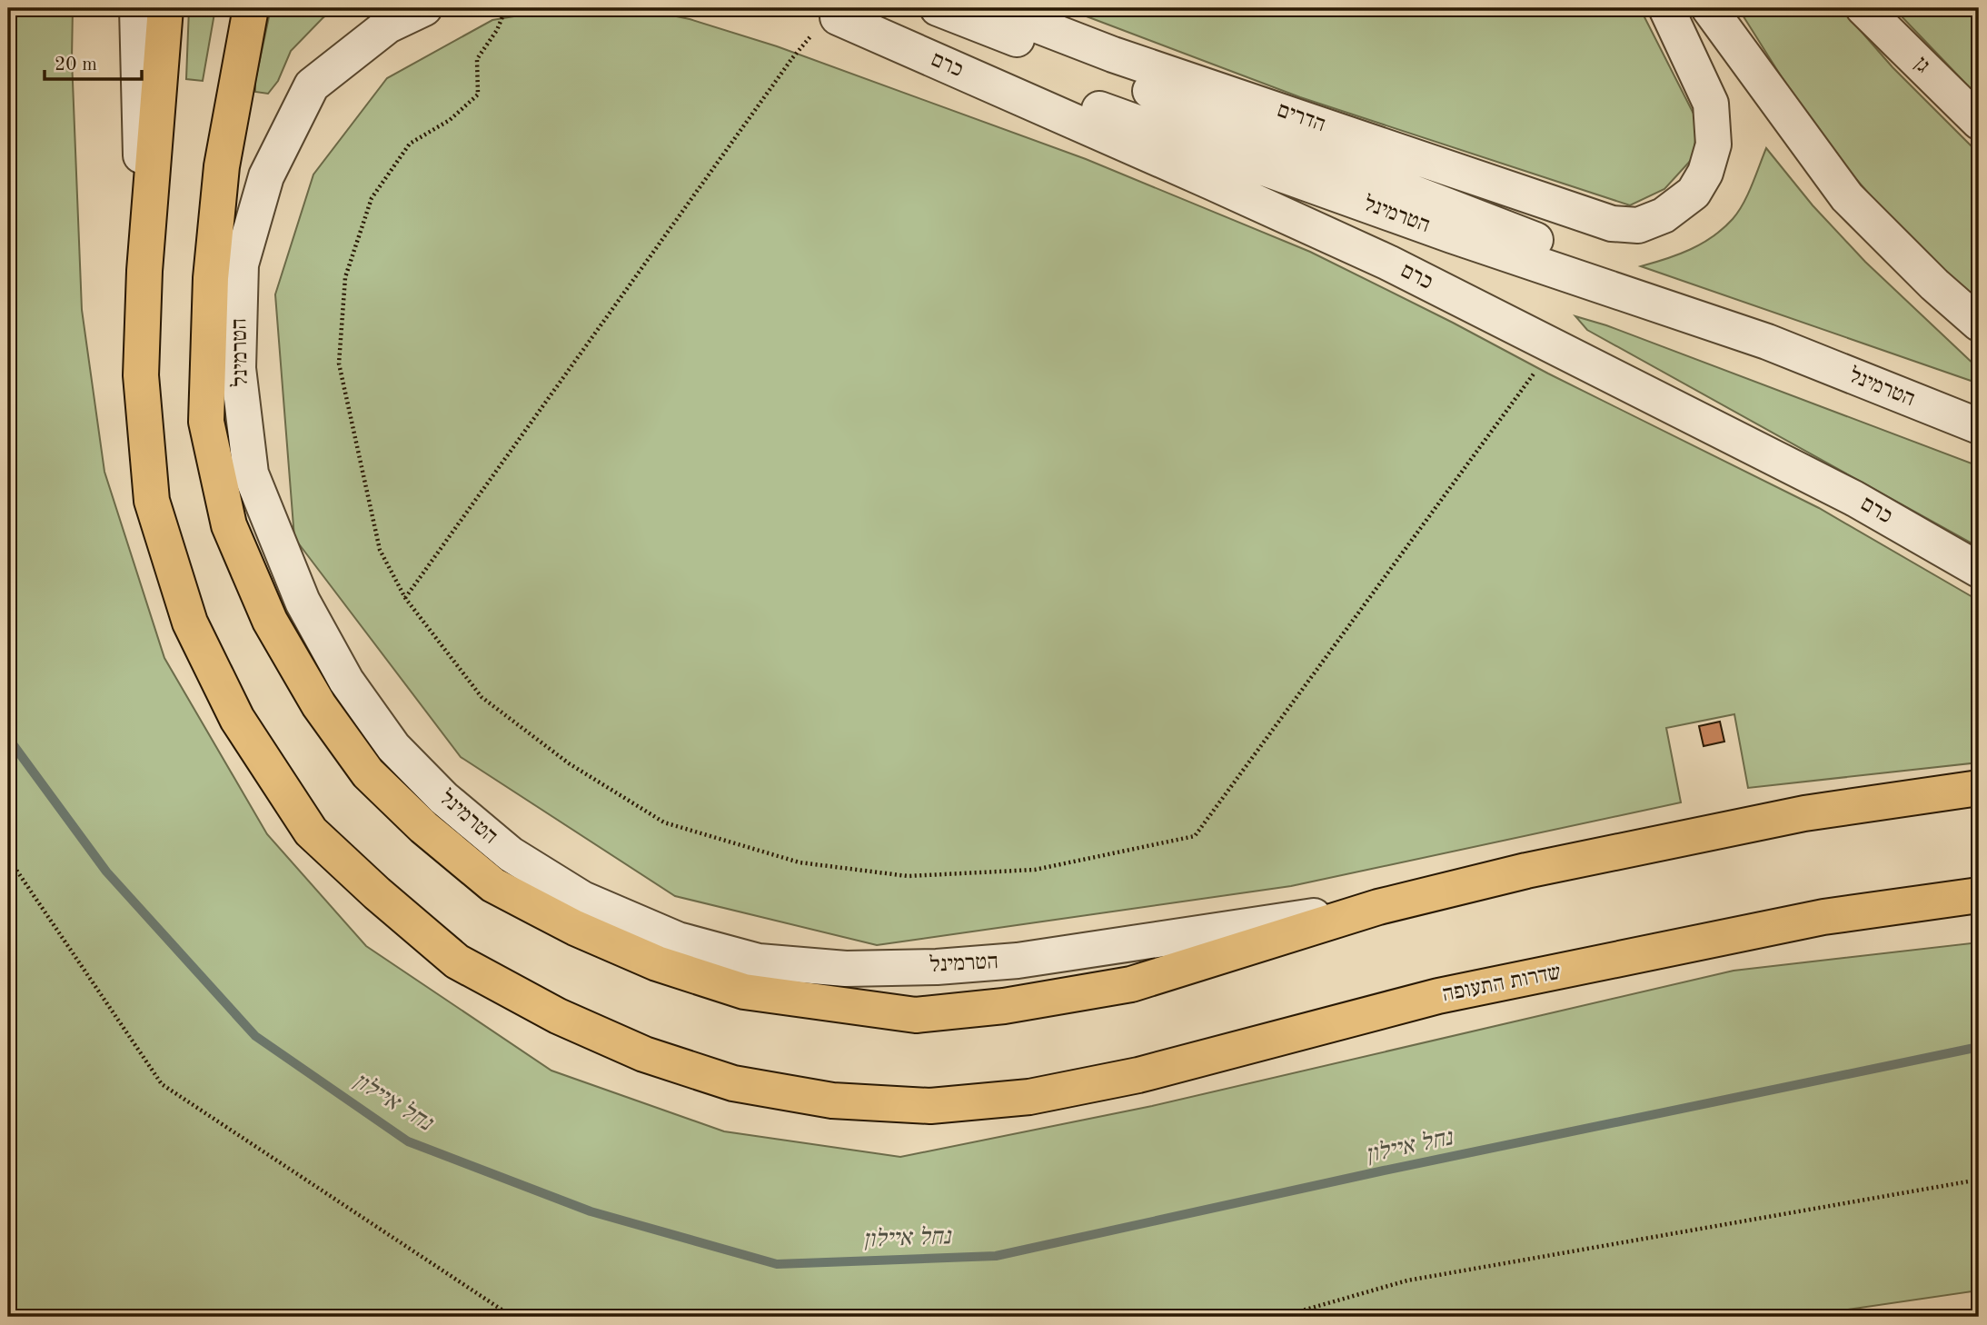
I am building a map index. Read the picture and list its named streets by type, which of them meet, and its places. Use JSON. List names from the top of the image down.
{
  "streets": {
    "main road": ["שדרות התעופה"],
    "street": [
      "כרם",
      "גן",
      "הדרים",
      "הטרמינל"
    ]
  },
  "crossings": [
    ["כרם", "הטרמינל"]
  ],
  "water": ["נחל איילון"],
  "scale_bar": "20 m"
}
